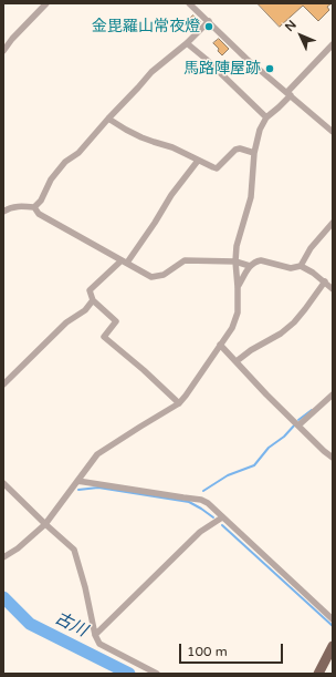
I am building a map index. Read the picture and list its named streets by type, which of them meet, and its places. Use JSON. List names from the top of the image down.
{
  "water": ["古川"],
  "places": ["金毘羅山常夜燈", "馬路陣屋跡"],
  "scale_bar": "100 m",
  "north": "top left"
}
